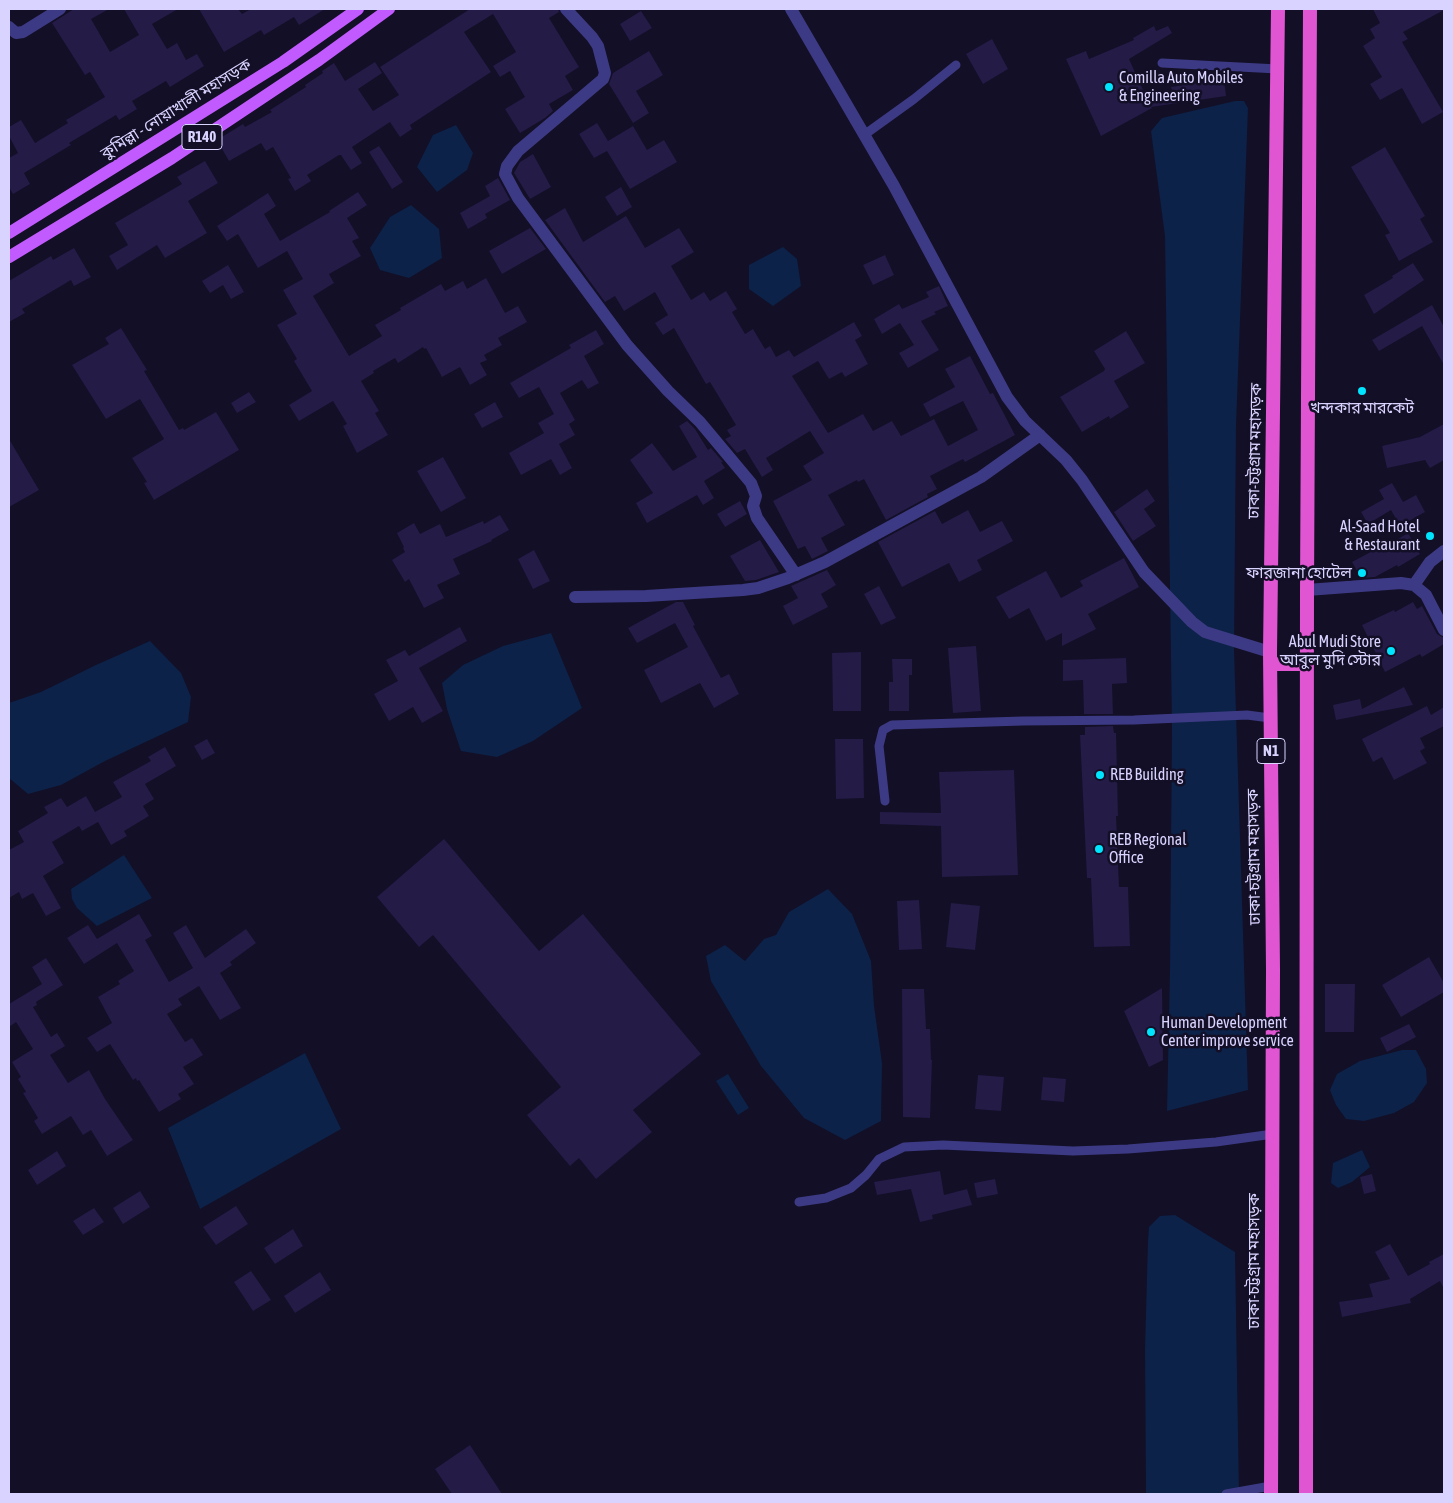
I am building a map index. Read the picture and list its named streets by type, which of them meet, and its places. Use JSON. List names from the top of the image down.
{
  "streets": {
    "highway": ["ঢাকা-চট্টগ্রাম মহাসড়ক", "N1"],
    "main road": ["কুমিল্লা - নোয়াখালী মহাসড়ক", "R140"]
  },
  "places": [
    "Comilla Auto Mobiles & Engineering",
    "খন্দকার মারকেট",
    "Al-Saad Hotel & Restaurant",
    "ফারজানা হোটেল",
    "Abul Mudi Store আবুল মুদি স্টোর",
    "REB Building",
    "REB Regional Office",
    "Human Development Center improve service"
  ]
}
